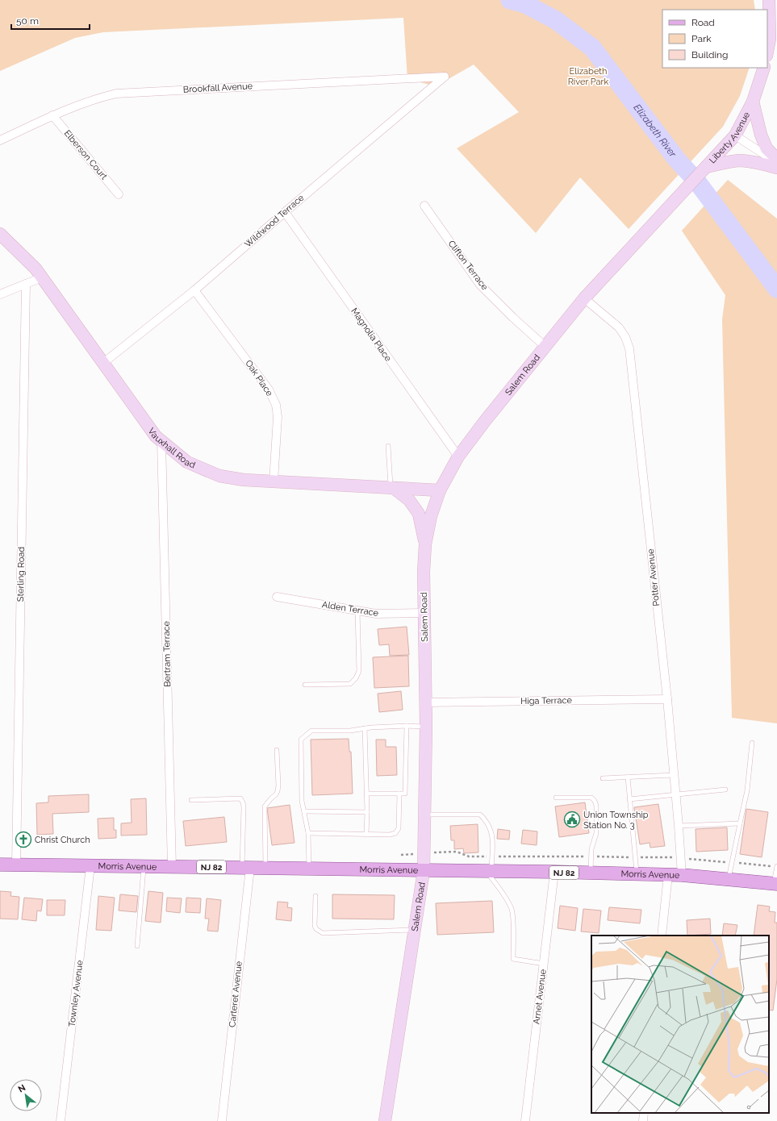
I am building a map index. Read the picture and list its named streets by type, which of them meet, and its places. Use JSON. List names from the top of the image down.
{
  "streets": {
    "main road": ["Morris Avenue", "NJ 82"],
    "street": [
      "Brookfall Avenue",
      "Liberty Avenue",
      "Elberson Court",
      "Wildwood Terrace",
      "Clifton Terrace",
      "Magnolia Place",
      "Salem Road",
      "Oak Place",
      "Vauxhall Road",
      "Sterling Road",
      "Potter Avenue",
      "Alden Terrace",
      "Bertram Terrace",
      "Higa Terrace",
      "Townley Avenue",
      "Carteret Avenue",
      "Arnet Avenue"
    ]
  },
  "crossings": [
    ["Brookfall Avenue", "Elberson Court"],
    ["Brookfall Avenue", "Wildwood Terrace"],
    ["Liberty Avenue", "Salem Road"],
    ["Wildwood Terrace", "Magnolia Place"],
    ["Wildwood Terrace", "Oak Place"],
    ["Wildwood Terrace", "Vauxhall Road"],
    ["Clifton Terrace", "Salem Road"],
    ["Magnolia Place", "Salem Road"],
    ["Salem Road", "Vauxhall Road"],
    ["Salem Road", "Potter Avenue"],
    ["Salem Road", "Alden Terrace"],
    ["Salem Road", "Higa Terrace"],
    ["Salem Road", "Morris Avenue"],
    ["Oak Place", "Vauxhall Road"],
    ["Vauxhall Road", "Bertram Terrace"],
    ["Sterling Road", "Morris Avenue"],
    ["Potter Avenue", "Higa Terrace"],
    ["Potter Avenue", "Morris Avenue"],
    ["Bertram Terrace", "Morris Avenue"],
    ["Morris Avenue", "Townley Avenue"],
    ["Morris Avenue", "Carteret Avenue"],
    ["Morris Avenue", "Arnet Avenue"]
  ],
  "water": ["Elizabeth River"],
  "parks": ["Elizabeth River Park"],
  "places": {
    "public building": ["Union Township Station No. 3"],
    "church": ["Christ Church"]
  },
  "legend": ["Road", "Park", "Building"],
  "scale_bar": "50 m",
  "north": "top left"
}
